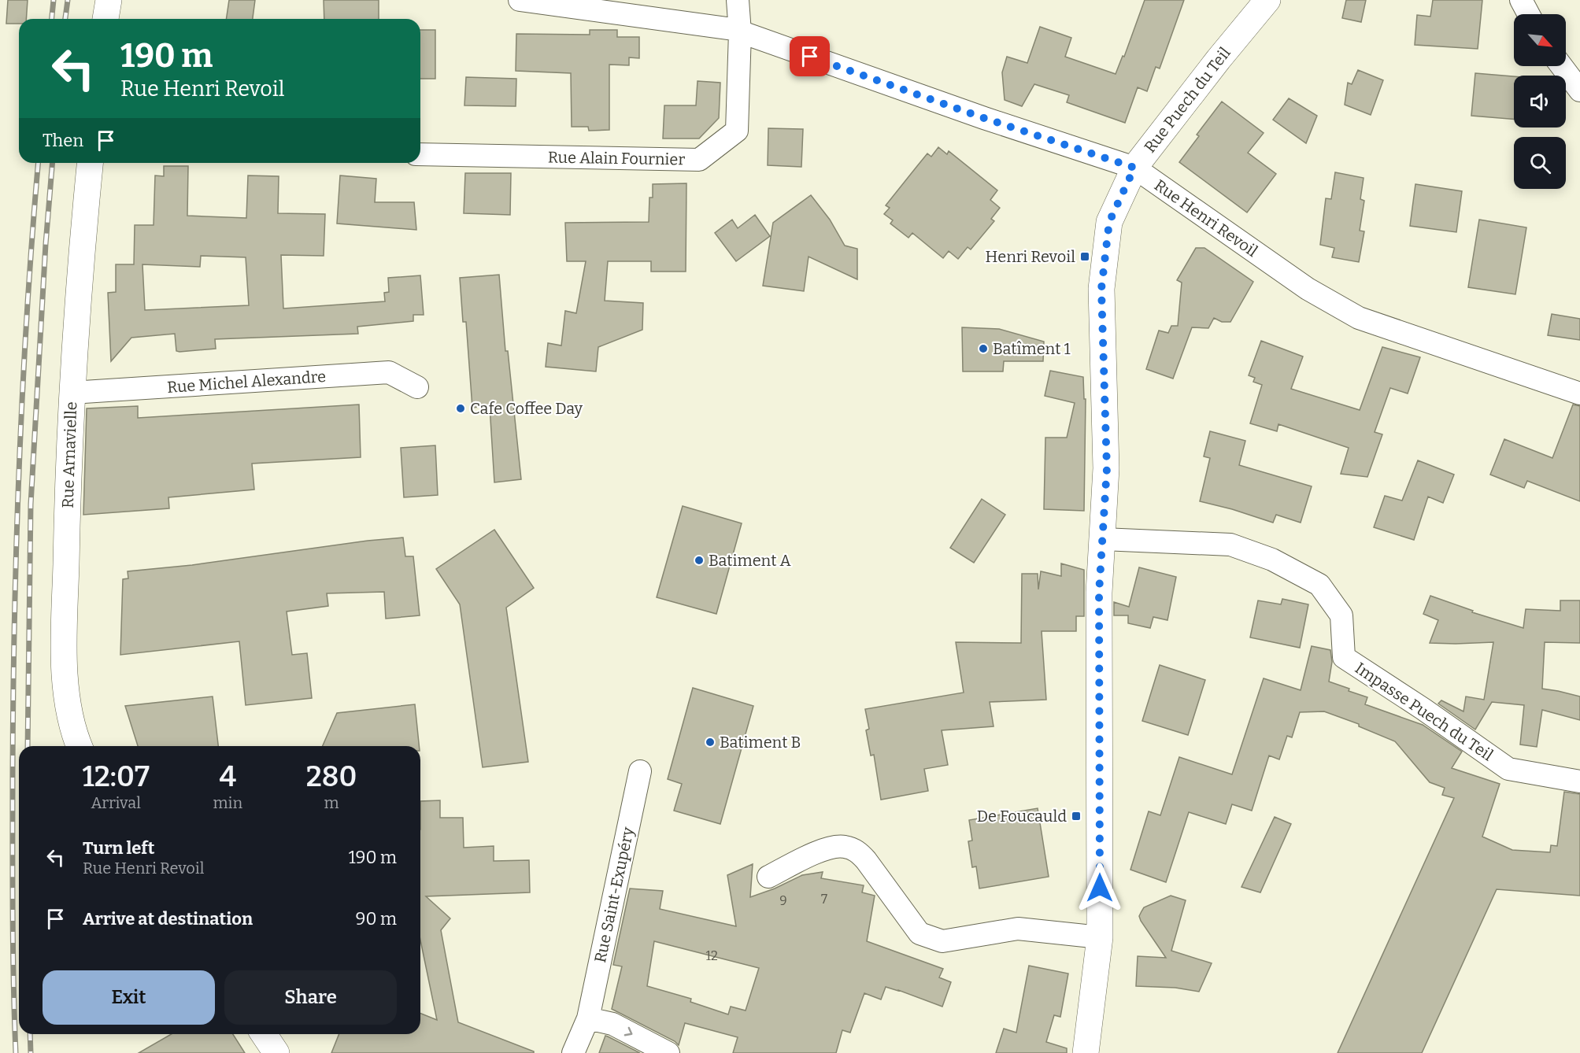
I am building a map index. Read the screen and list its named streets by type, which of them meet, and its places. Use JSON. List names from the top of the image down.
{
  "streets": {
    "street": [
      "Rue Puech du Teil",
      "Rue Alain Fournier",
      "Rue Henri Revoil",
      "Rue Michel Alexandre",
      "Rue Arnavielle",
      "Impasse Puech du Teil",
      "Rue Saint-Exupéry"
    ]
  },
  "crossings": [
    ["Rue Puech du Teil", "Rue Henri Revoil"],
    ["Rue Puech du Teil", "Impasse Puech du Teil"],
    ["Rue Alain Fournier", "Rue Henri Revoil"],
    ["Rue Michel Alexandre", "Rue Arnavielle"]
  ],
  "places": {
    "transit": ["Henri Revoil", "De Foucauld"],
    "other": [
      "Batîment 1",
      "Cafe Coffee Day",
      "Batiment A",
      "Batiment B"
    ]
  },
  "house_numbers": ["7", "9", "12"],
  "north": "bottom right",
  "page": {
    "turn": ["190 m", "Rue Henri Revoil"],
    "then": "Then",
    "eta": [
      "12:07",
      "Arrival",
      "4",
      "min",
      "280",
      "m"
    ],
    "list": [
      {
        "name": "Turn left",
        "note": "Rue Henri Revoil",
        "value": "190 m"
      },
      {
        "name": "Arrive at destination",
        "value": "90 m"
      }
    ],
    "buttons": ["Exit", "Share"]
  }
}
